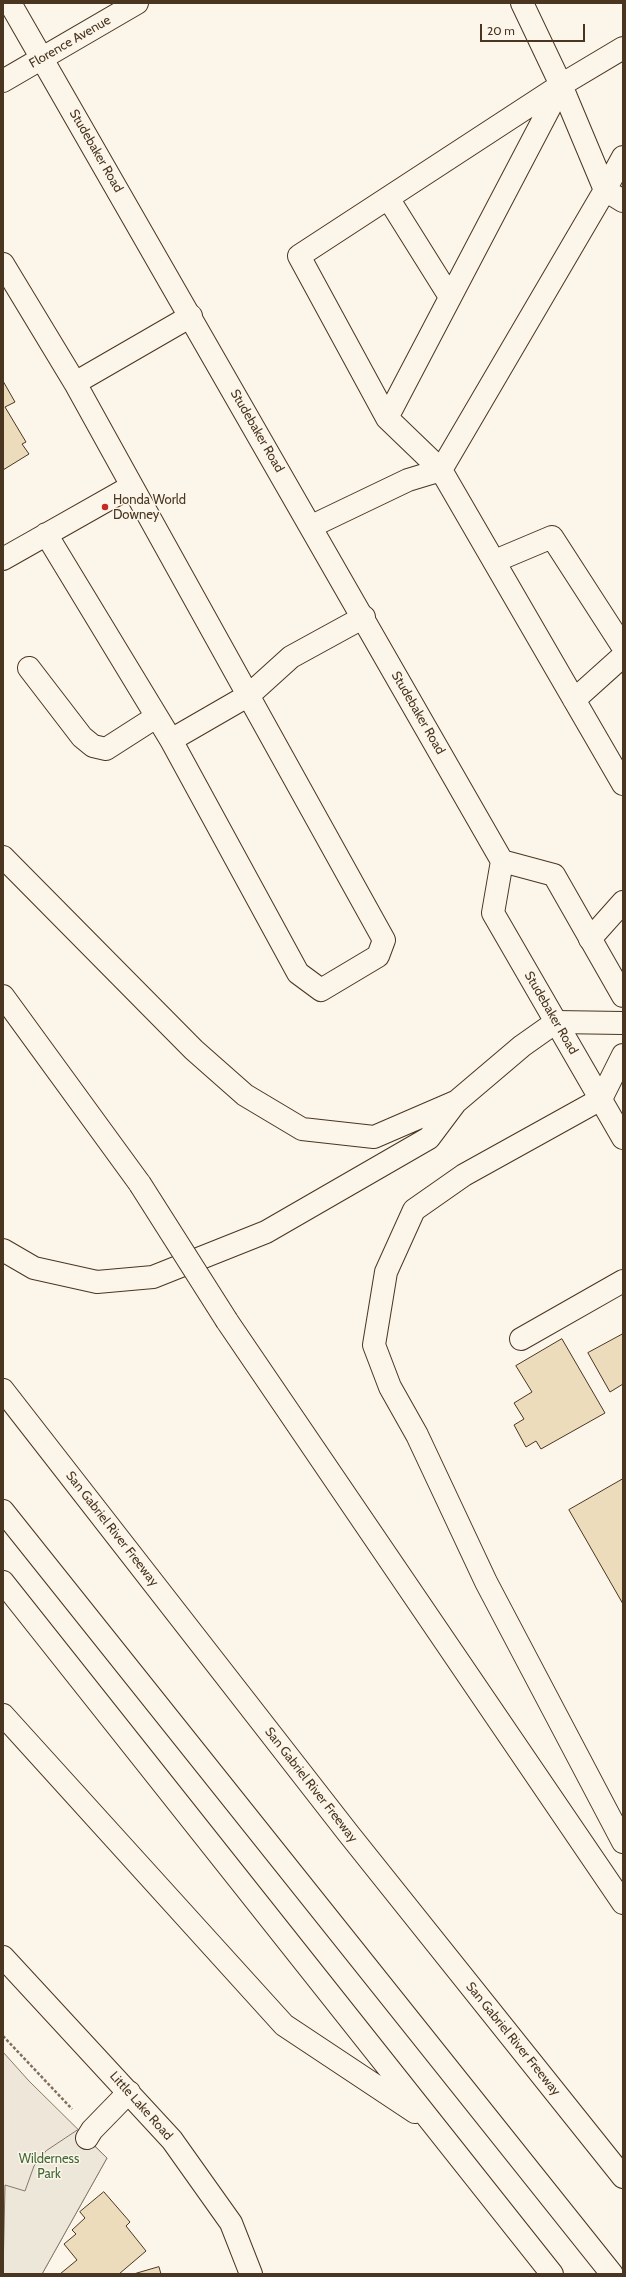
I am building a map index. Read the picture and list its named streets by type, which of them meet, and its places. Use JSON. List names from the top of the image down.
{
  "streets": {
    "main road": [
      "Florence Avenue",
      "Studebaker Road",
      "San Gabriel River Freeway",
      "Little Lake Road"
    ]
  },
  "crossings": [
    ["Florence Avenue", "Studebaker Road"]
  ],
  "parks": ["Wilderness Park"],
  "places": ["Honda World Downey"],
  "scale_bar": "20 m"
}
